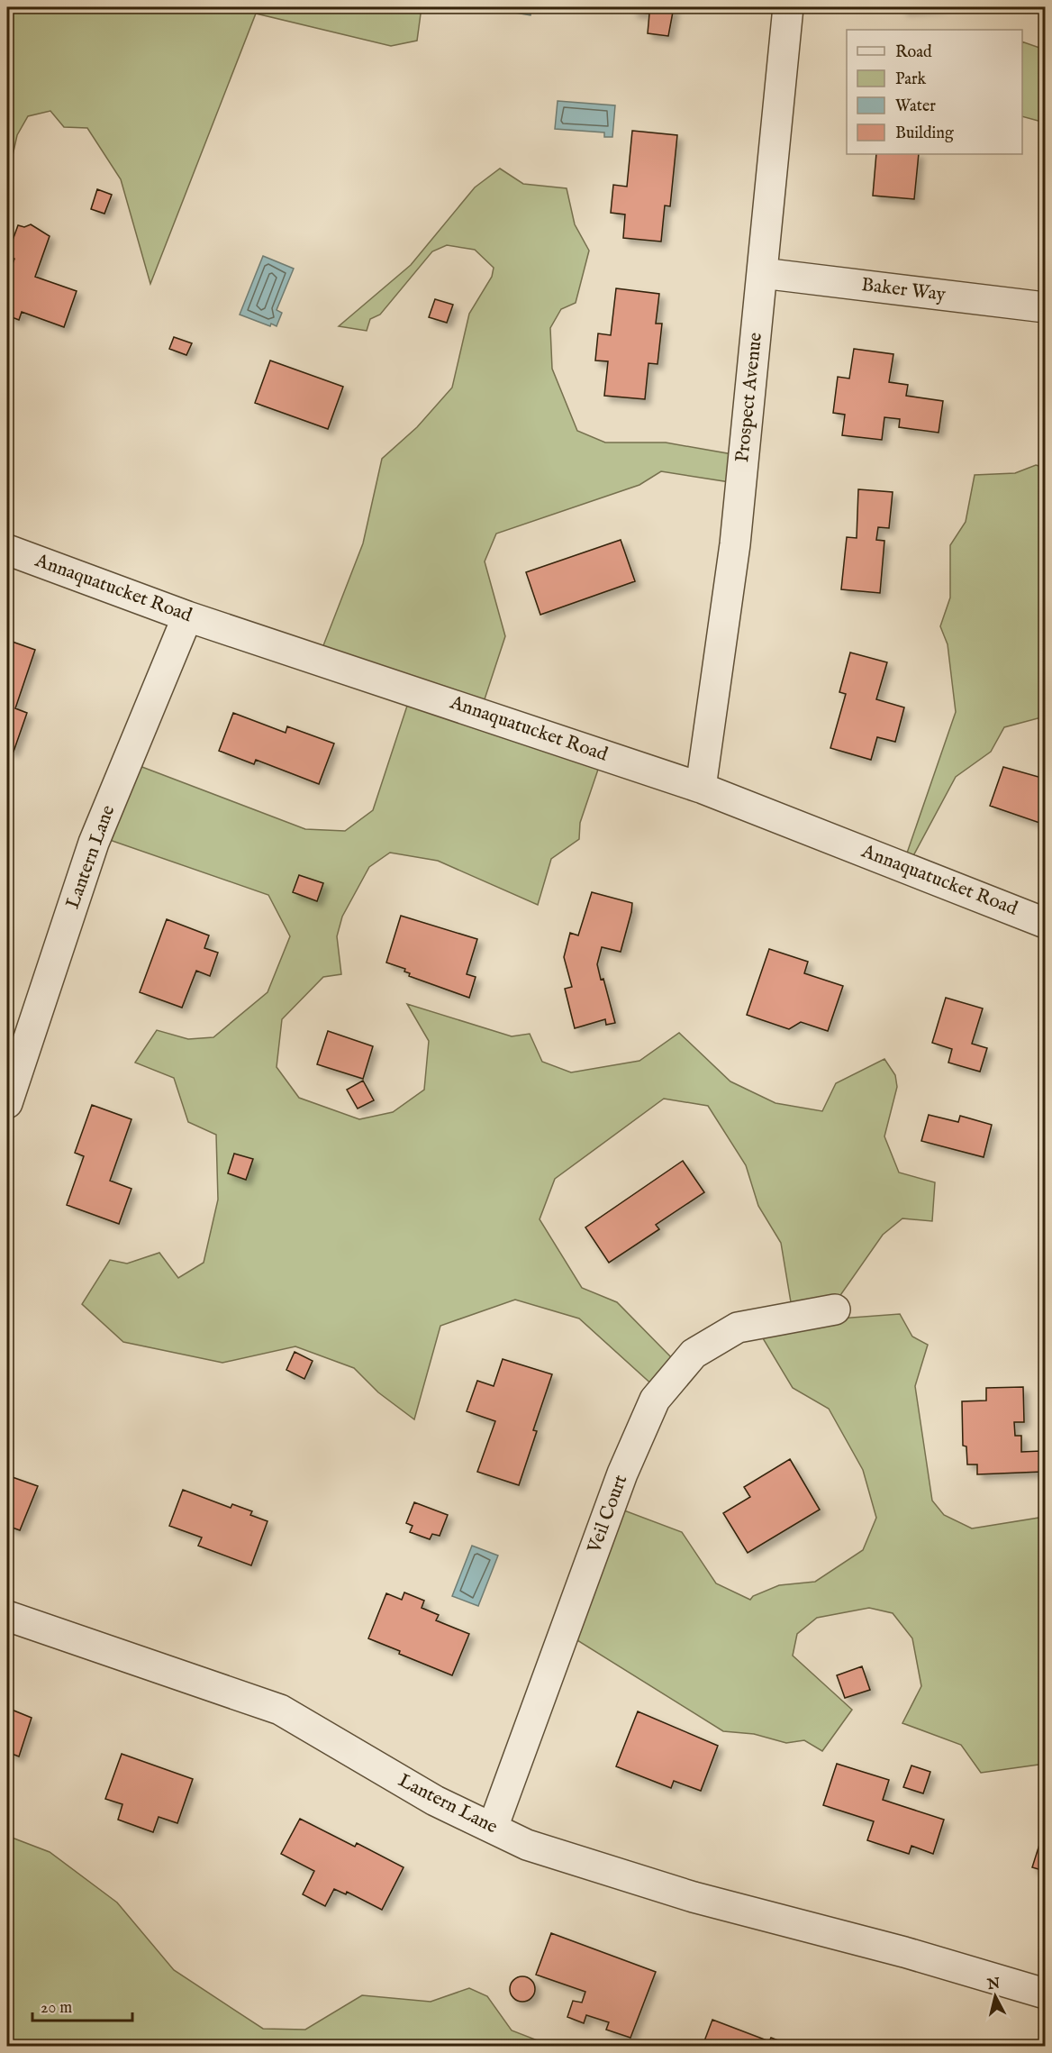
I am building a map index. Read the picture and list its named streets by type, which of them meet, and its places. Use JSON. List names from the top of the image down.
{
  "streets": {
    "street": [
      "Baker Way",
      "Prospect Avenue",
      "Annaquatucket Road",
      "Lantern Lane",
      "Veil Court"
    ]
  },
  "crossings": [
    ["Baker Way", "Prospect Avenue"],
    ["Prospect Avenue", "Annaquatucket Road"],
    ["Annaquatucket Road", "Lantern Lane"],
    ["Lantern Lane", "Veil Court"]
  ],
  "legend": [
    "Road",
    "Park",
    "Water",
    "Building"
  ],
  "scale_bar": "20 m",
  "north": "top"
}
